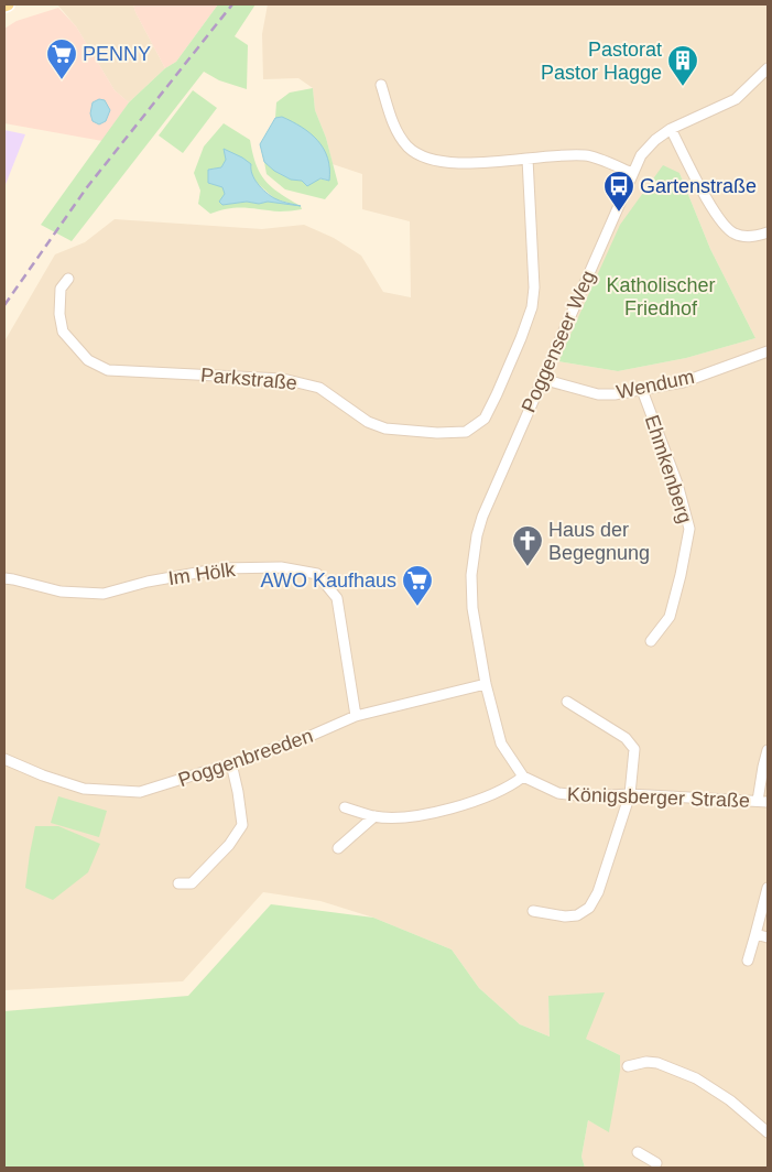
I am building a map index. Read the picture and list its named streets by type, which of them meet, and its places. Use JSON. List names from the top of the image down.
{
  "streets": {
    "street": [
      "Poggenseer Weg",
      "Parkstraße",
      "Wendum",
      "Ehmkenberg",
      "Im Hölk",
      "Poggenbreeden",
      "Königsberger Straße"
    ]
  },
  "crossings": [
    ["Poggenseer Weg", "Wendum"],
    ["Poggenseer Weg", "Poggenbreeden"],
    ["Wendum", "Ehmkenberg"],
    ["Im Hölk", "Poggenbreeden"]
  ],
  "parks": ["Katholischer Friedhof"],
  "places": {
    "supermarket": ["PENNY", "AWO Kaufhaus"],
    "building": ["Pastorat Pastor Hagge"],
    "bus stop": ["Gartenstraße"],
    "church": ["Haus der Begegnung"]
  }
}
